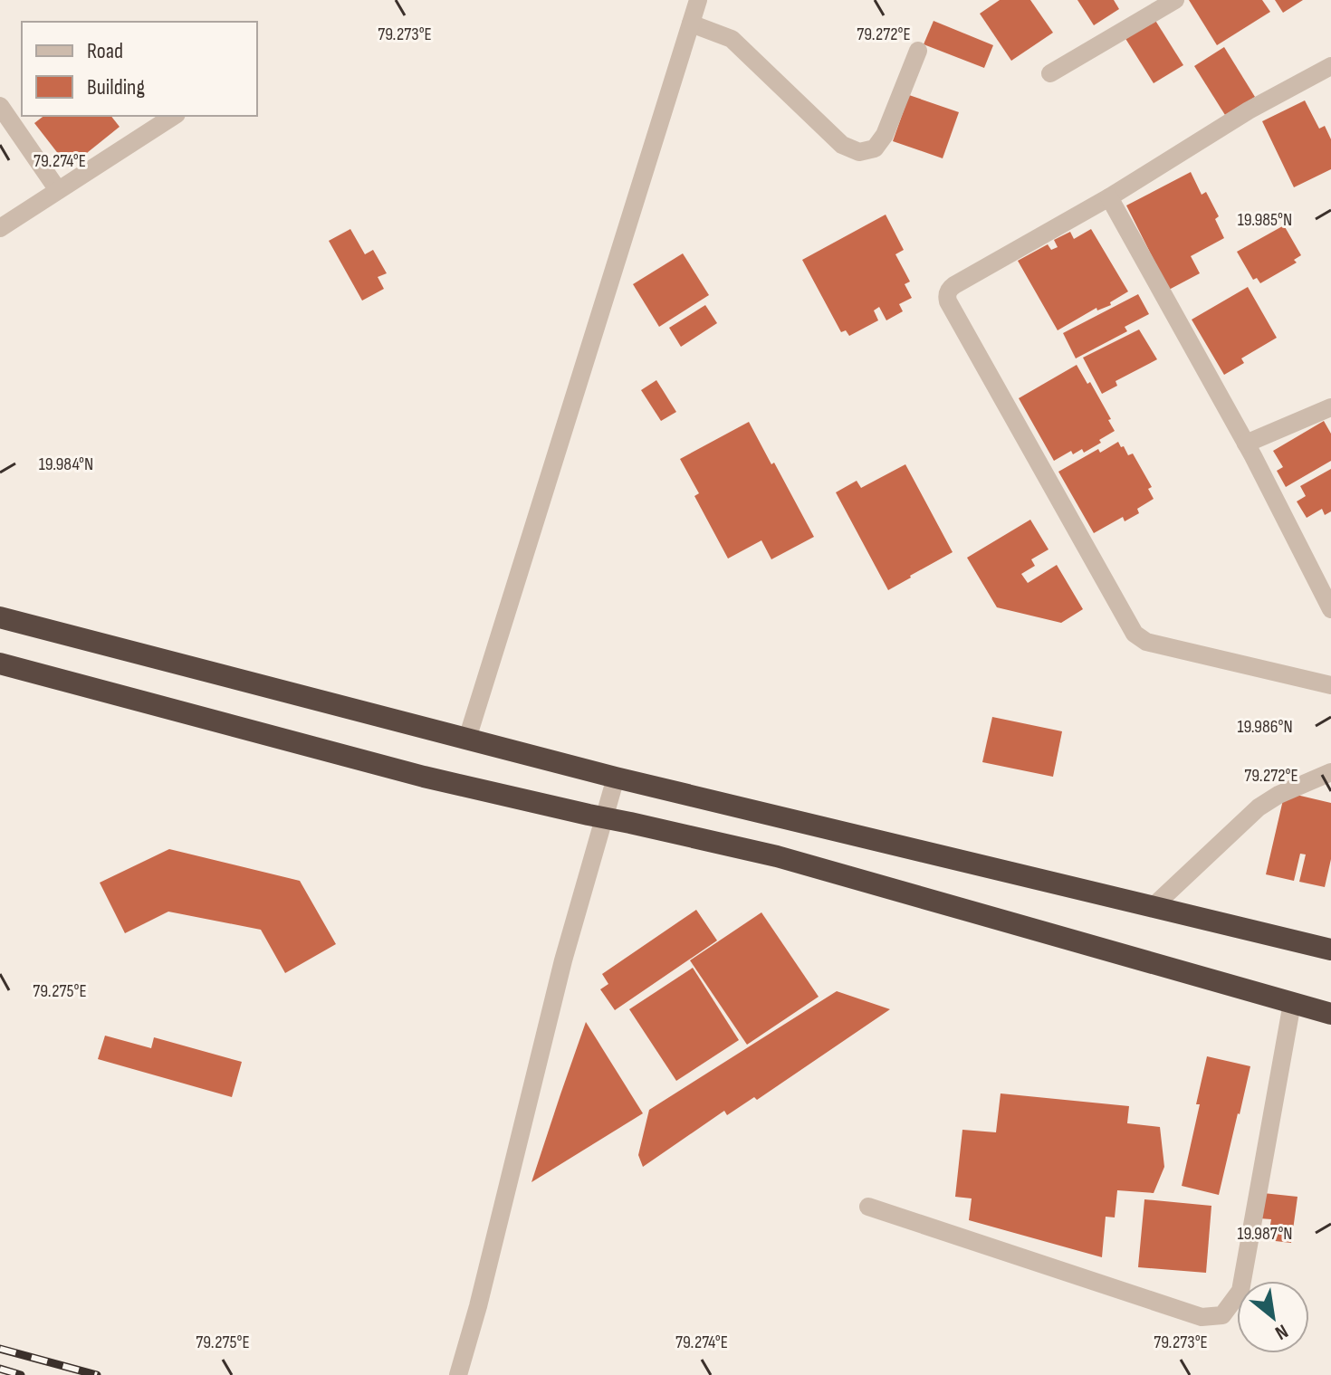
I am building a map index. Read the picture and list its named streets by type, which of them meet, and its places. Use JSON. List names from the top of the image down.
{
  "legend": ["Road", "Building"],
  "north": "bottom right",
  "coordinates": [
    "79.273°E",
    "79.272°E",
    "79.274°E",
    "19.985°N",
    "19.984°N",
    "19.986°N",
    "79.275°E",
    "19.987°N"
  ]
}
